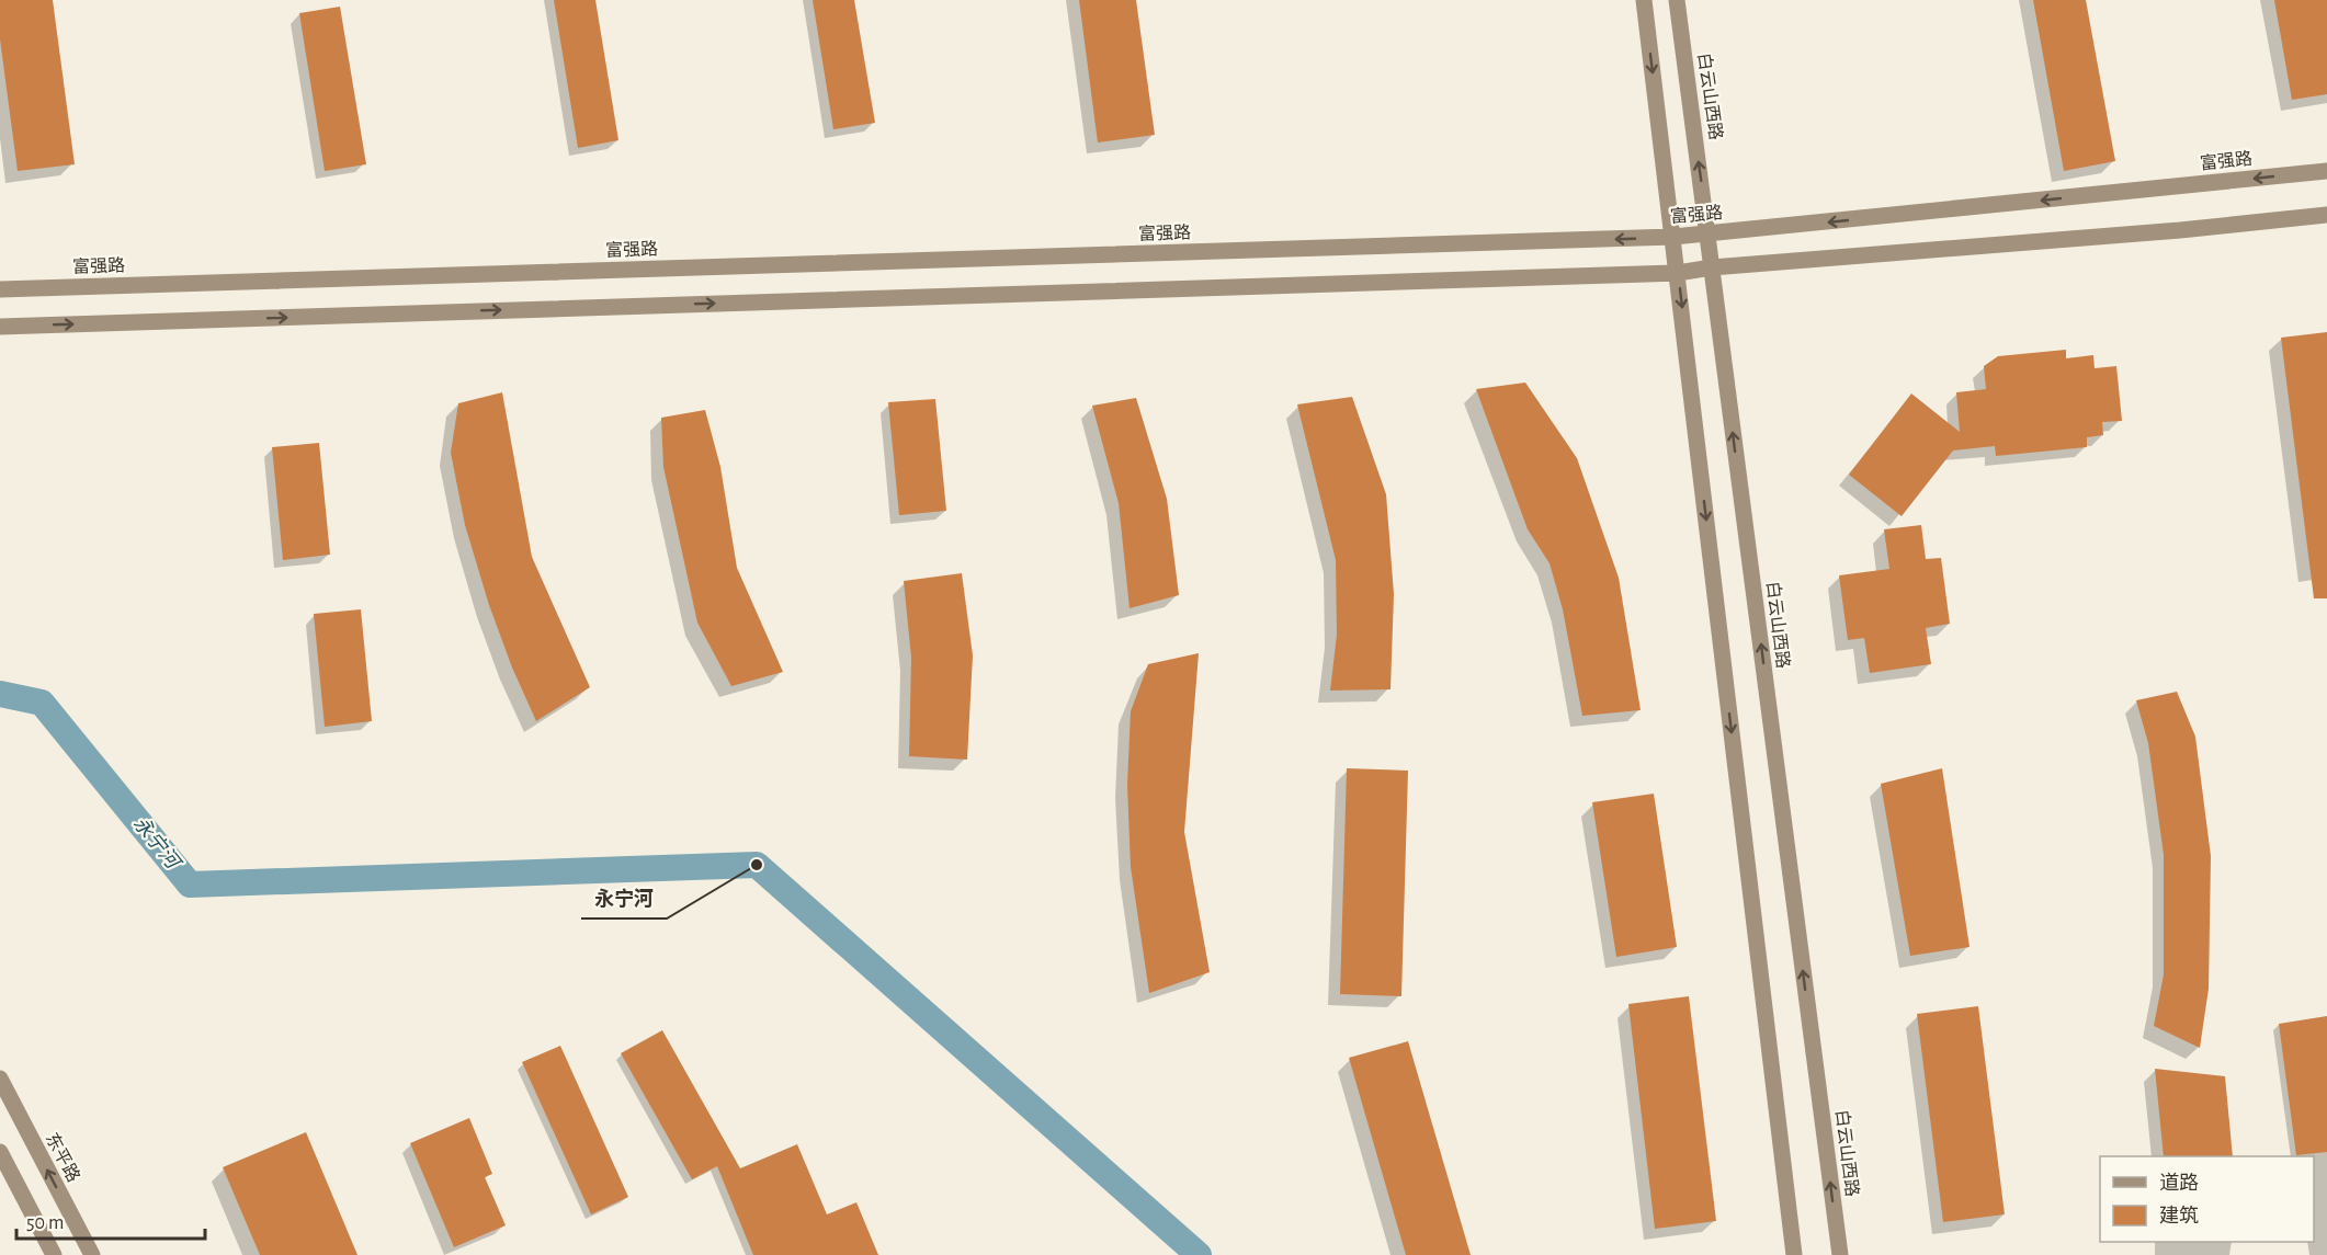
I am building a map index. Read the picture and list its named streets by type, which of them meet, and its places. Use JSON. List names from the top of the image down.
{
  "streets": {
    "main road": ["白云山西路", "富强路", "东平路"]
  },
  "crossings": [
    ["白云山西路", "富强路"]
  ],
  "water": ["永宁河"],
  "places": ["永宁河"],
  "legend": ["道路", "建筑"],
  "scale_bar": "50 m"
}
